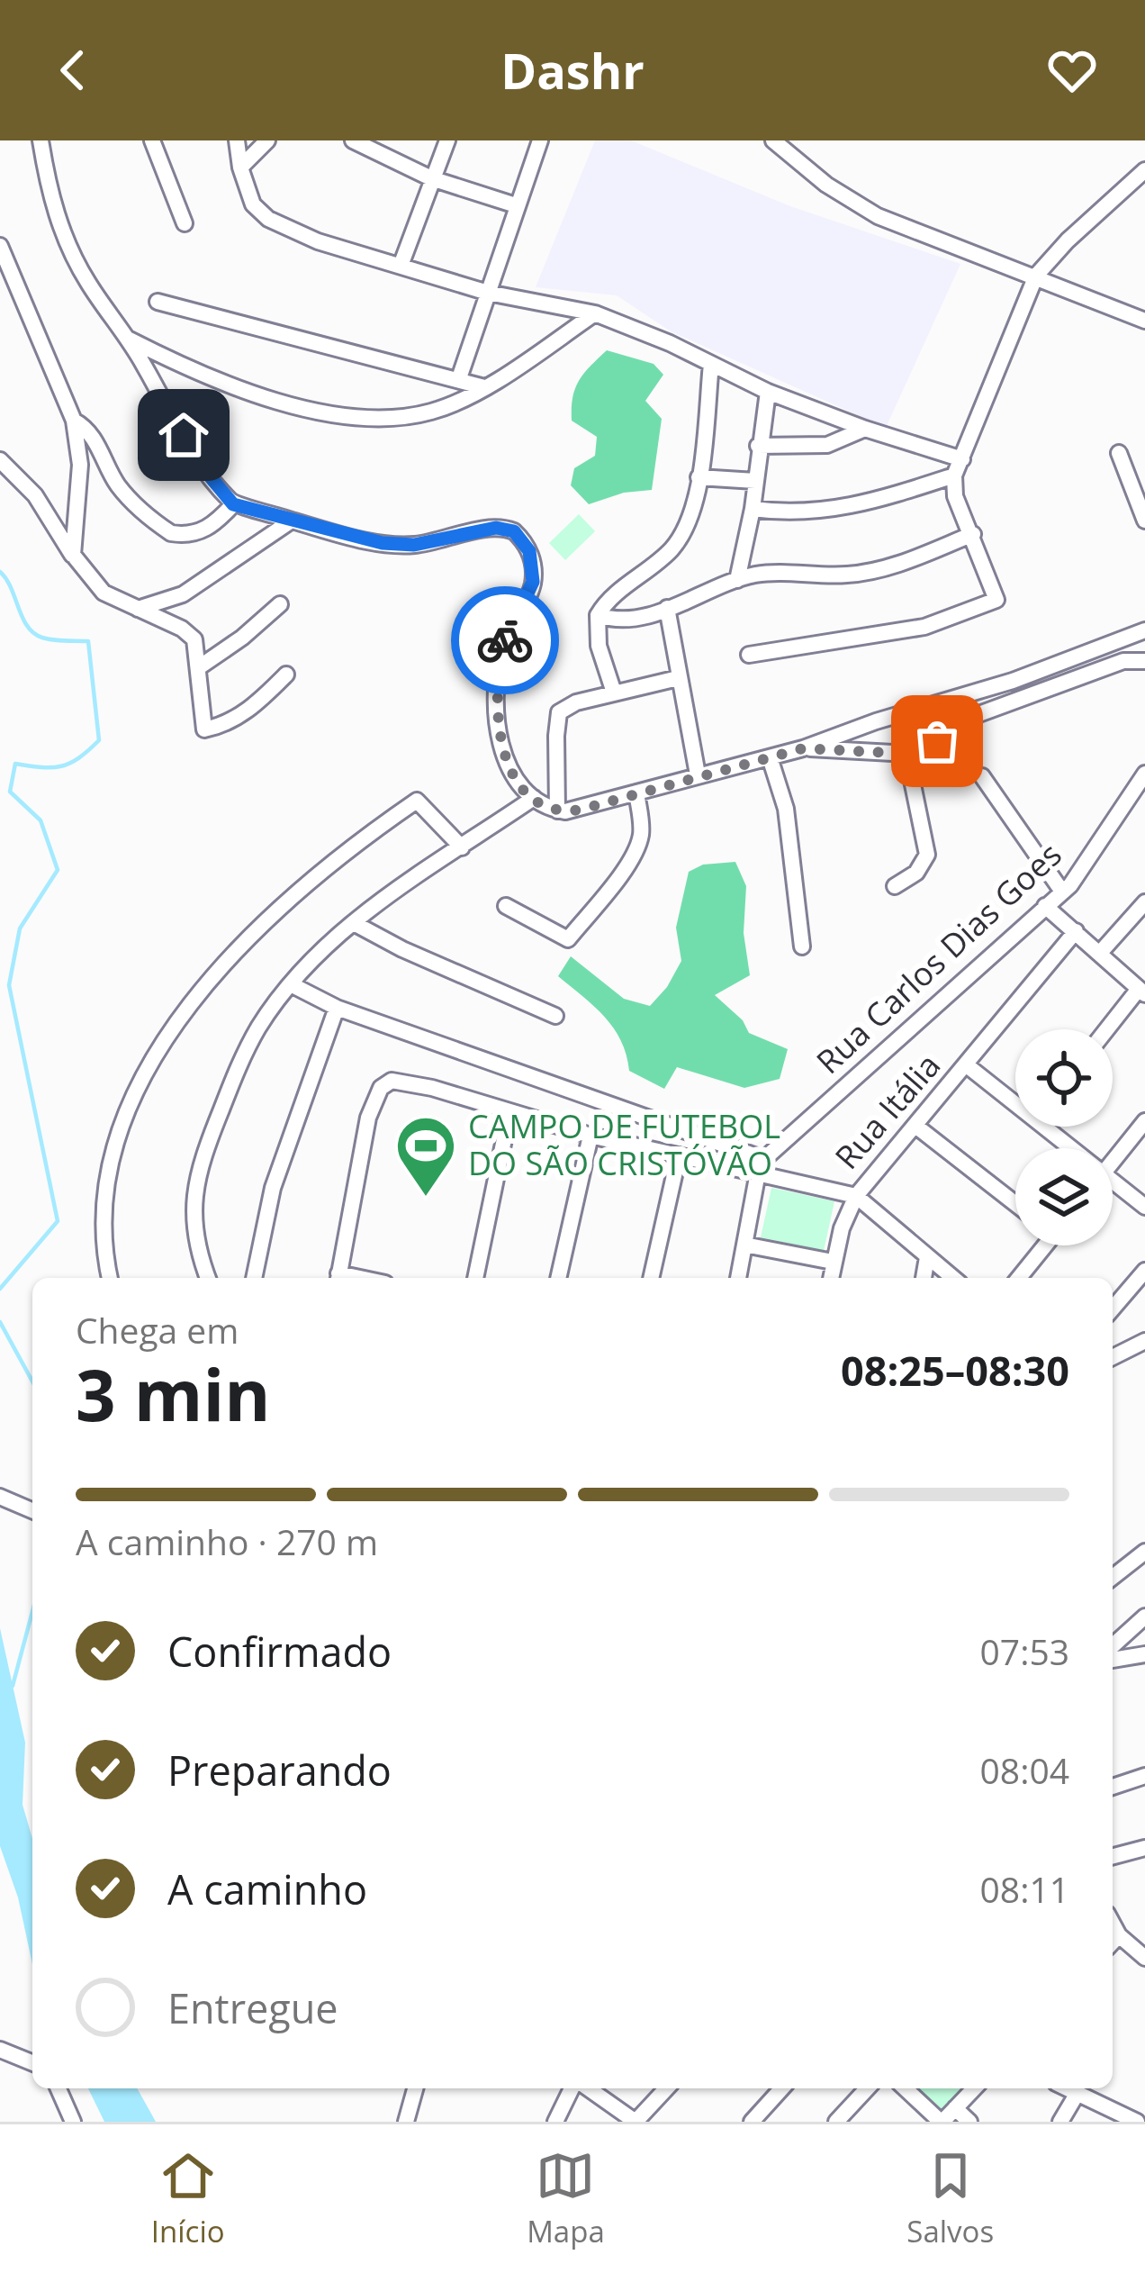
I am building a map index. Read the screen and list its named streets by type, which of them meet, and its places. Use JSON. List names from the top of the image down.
{
  "streets": {
    "street": ["Rua Carlos Dias Goes", "Rua Itália"]
  },
  "crossings": [
    ["Rua Carlos Dias Goes", "Rua Itália"]
  ],
  "places": {
    "sports": ["CAMPO DE FUTEBOL DO SÃO CRISTÓVÃO"]
  },
  "page": {
    "header": "Dashr",
    "heading": ["3 min", "Chega em", "08:25–08:30"],
    "bar": "A caminho · 270 m",
    "list": [
      ["Confirmado", "07:53"],
      ["Preparando", "08:04"],
      ["A caminho", "08:11"],
      "Entregue"
    ],
    "tabs": ["Início", "Mapa", "Salvos"]
  }
}
